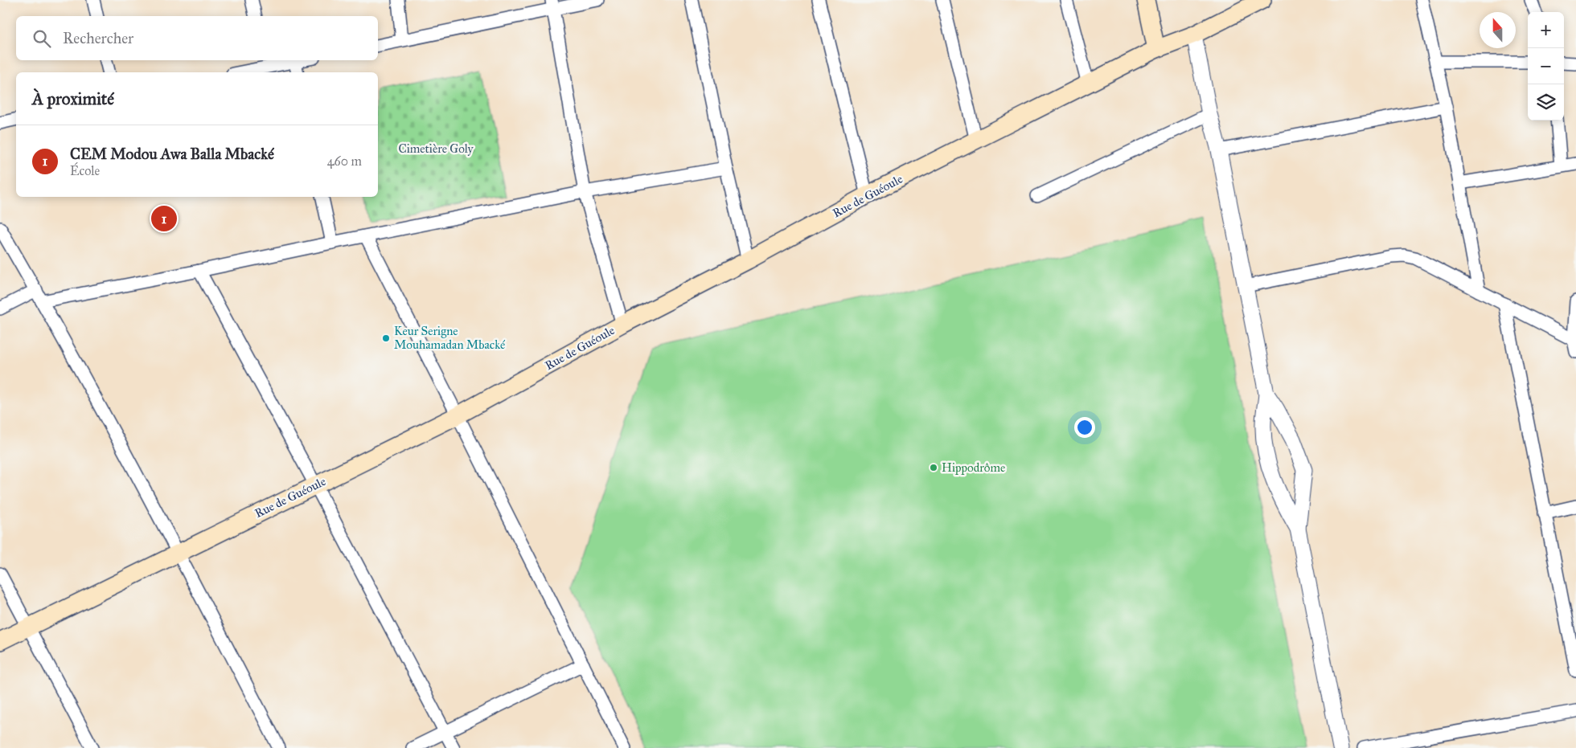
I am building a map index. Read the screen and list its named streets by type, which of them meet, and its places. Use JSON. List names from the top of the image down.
{
  "streets": {
    "main road": ["Rue de Guéoule"]
  },
  "parks": ["Cimetière Goly"],
  "places": ["Keur Serigne Mouhamadan Mbacké", "Hippodrôme"],
  "north": "top",
  "page": {
    "map_buttons": ["+", "−"],
    "search": "Rechercher",
    "heading": "À proximité",
    "list": [
      {
        "mark": "1",
        "name": "CEM Modou Awa Balla Mbacké",
        "note": "École",
        "value": "460 m"
      }
    ],
    "pins": "1"
  }
}
